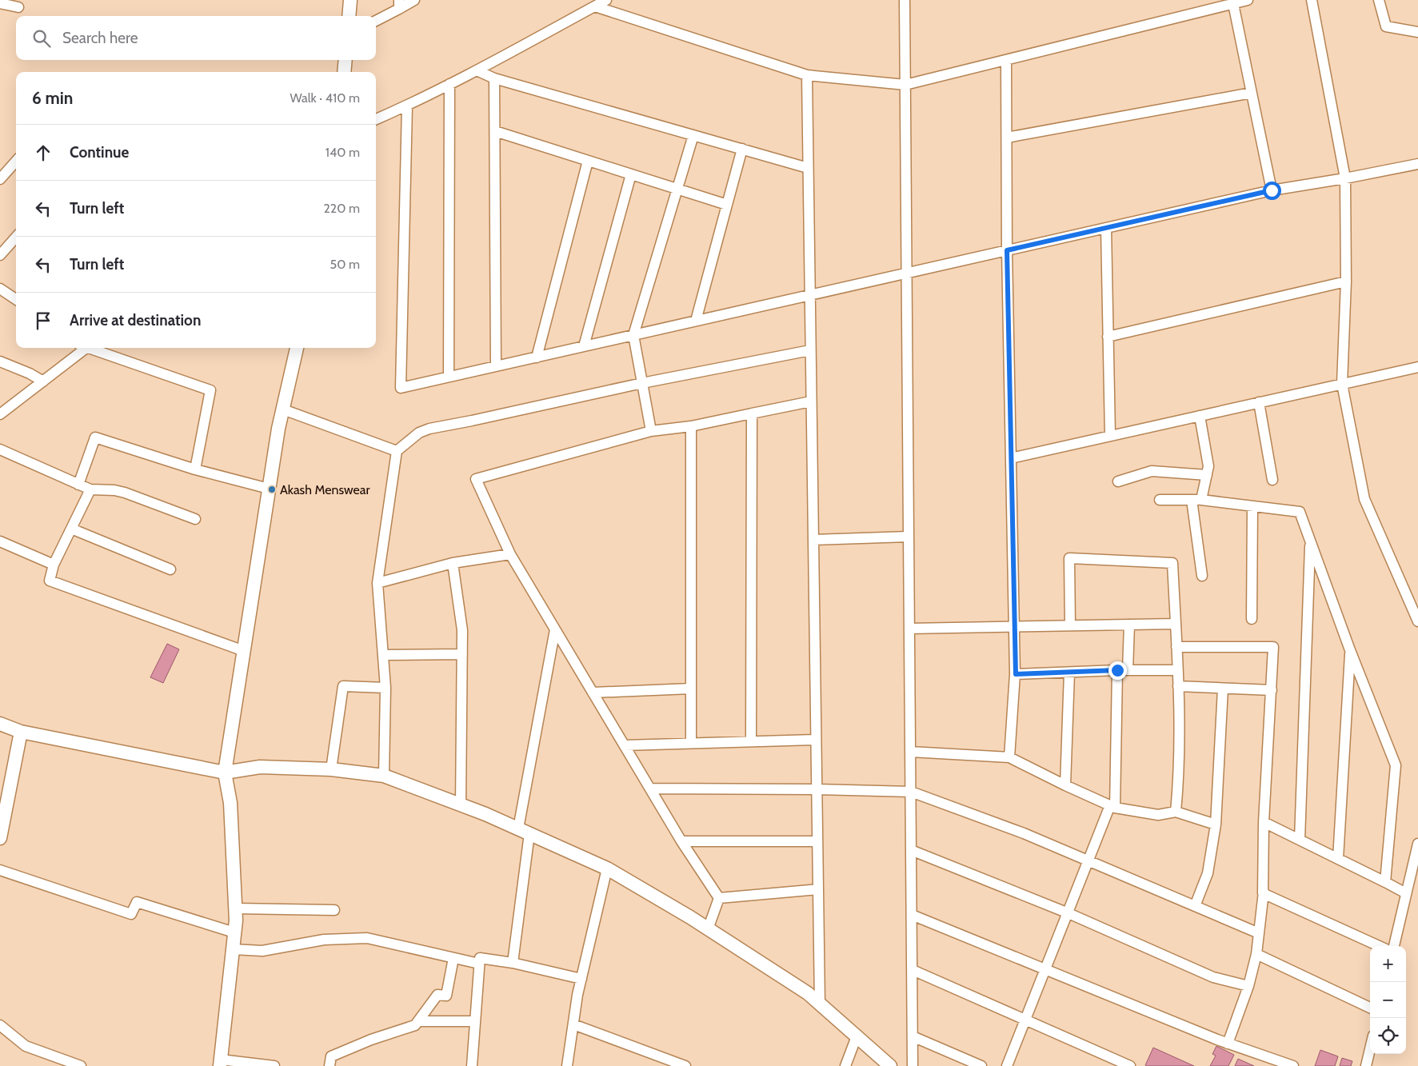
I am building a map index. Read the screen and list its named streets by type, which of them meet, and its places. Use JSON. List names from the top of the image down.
{
  "places": ["Akash Menswear"],
  "page": {
    "search": "Search here",
    "heading": ["6 min", "Walk · 410 m"],
    "list": [
      ["Continue", "140 m"],
      ["Turn left", "220 m"],
      ["Turn left", "50 m"],
      "Arrive at destination"
    ],
    "map_buttons": ["+", "−"]
  }
}
